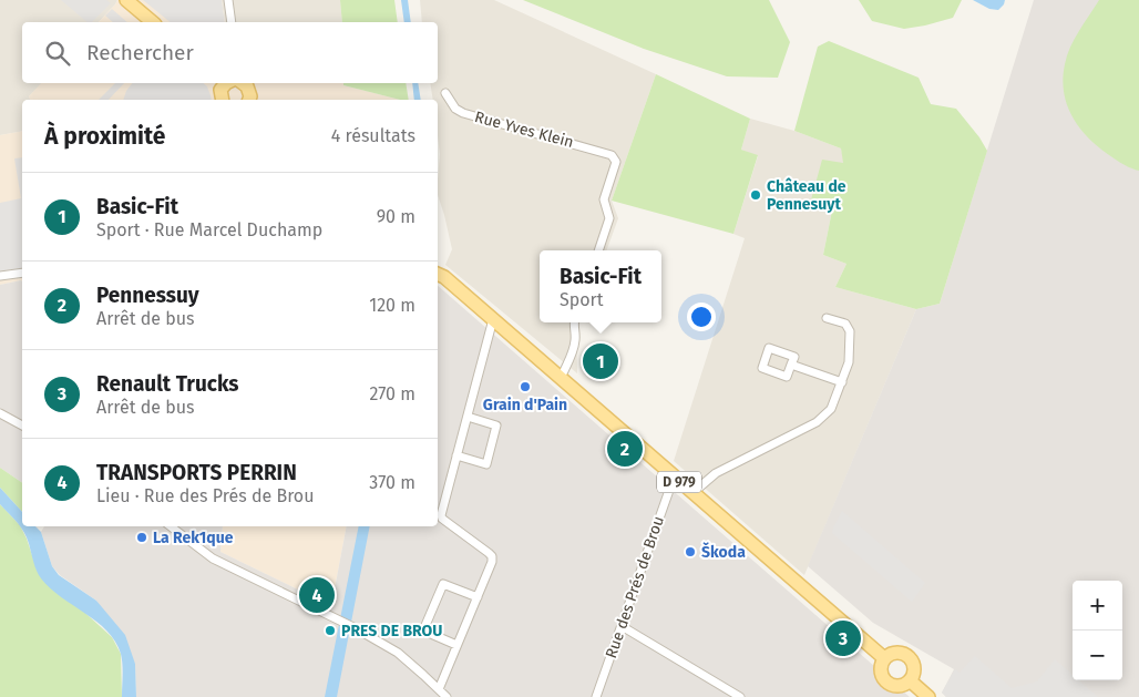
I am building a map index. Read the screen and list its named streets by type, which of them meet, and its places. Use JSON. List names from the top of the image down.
{
  "streets": {
    "main road": ["D 979"],
    "street": ["Rue Yves Klein", "Rue des Prés de Brou"]
  },
  "crossings": [
    ["D 979", "Rue des Prés de Brou"]
  ],
  "places": [
    "Château de Pennesuyt",
    "Grain d'Pain",
    "La Rek1que",
    "Škoda",
    "PRES DE BROU"
  ],
  "page": {
    "search": "Rechercher",
    "heading": ["À proximité", "4 résultats"],
    "list": [
      {
        "mark": "1",
        "name": "Basic-Fit",
        "note": "Sport · Rue Marcel Duchamp",
        "value": "90 m"
      },
      {
        "mark": "2",
        "name": "Pennessuy",
        "note": "Arrêt de bus",
        "value": "120 m"
      },
      {
        "mark": "3",
        "name": "Renault Trucks",
        "note": "Arrêt de bus",
        "value": "270 m"
      },
      {
        "mark": "4",
        "name": "TRANSPORTS PERRIN",
        "note": "Lieu · Rue des Prés de Brou",
        "value": "370 m"
      }
    ],
    "popup": ["Basic-Fit", "Sport"],
    "pins": [
      "1",
      "2",
      "4",
      "3"
    ],
    "map_buttons": ["+", "−"]
  }
}
